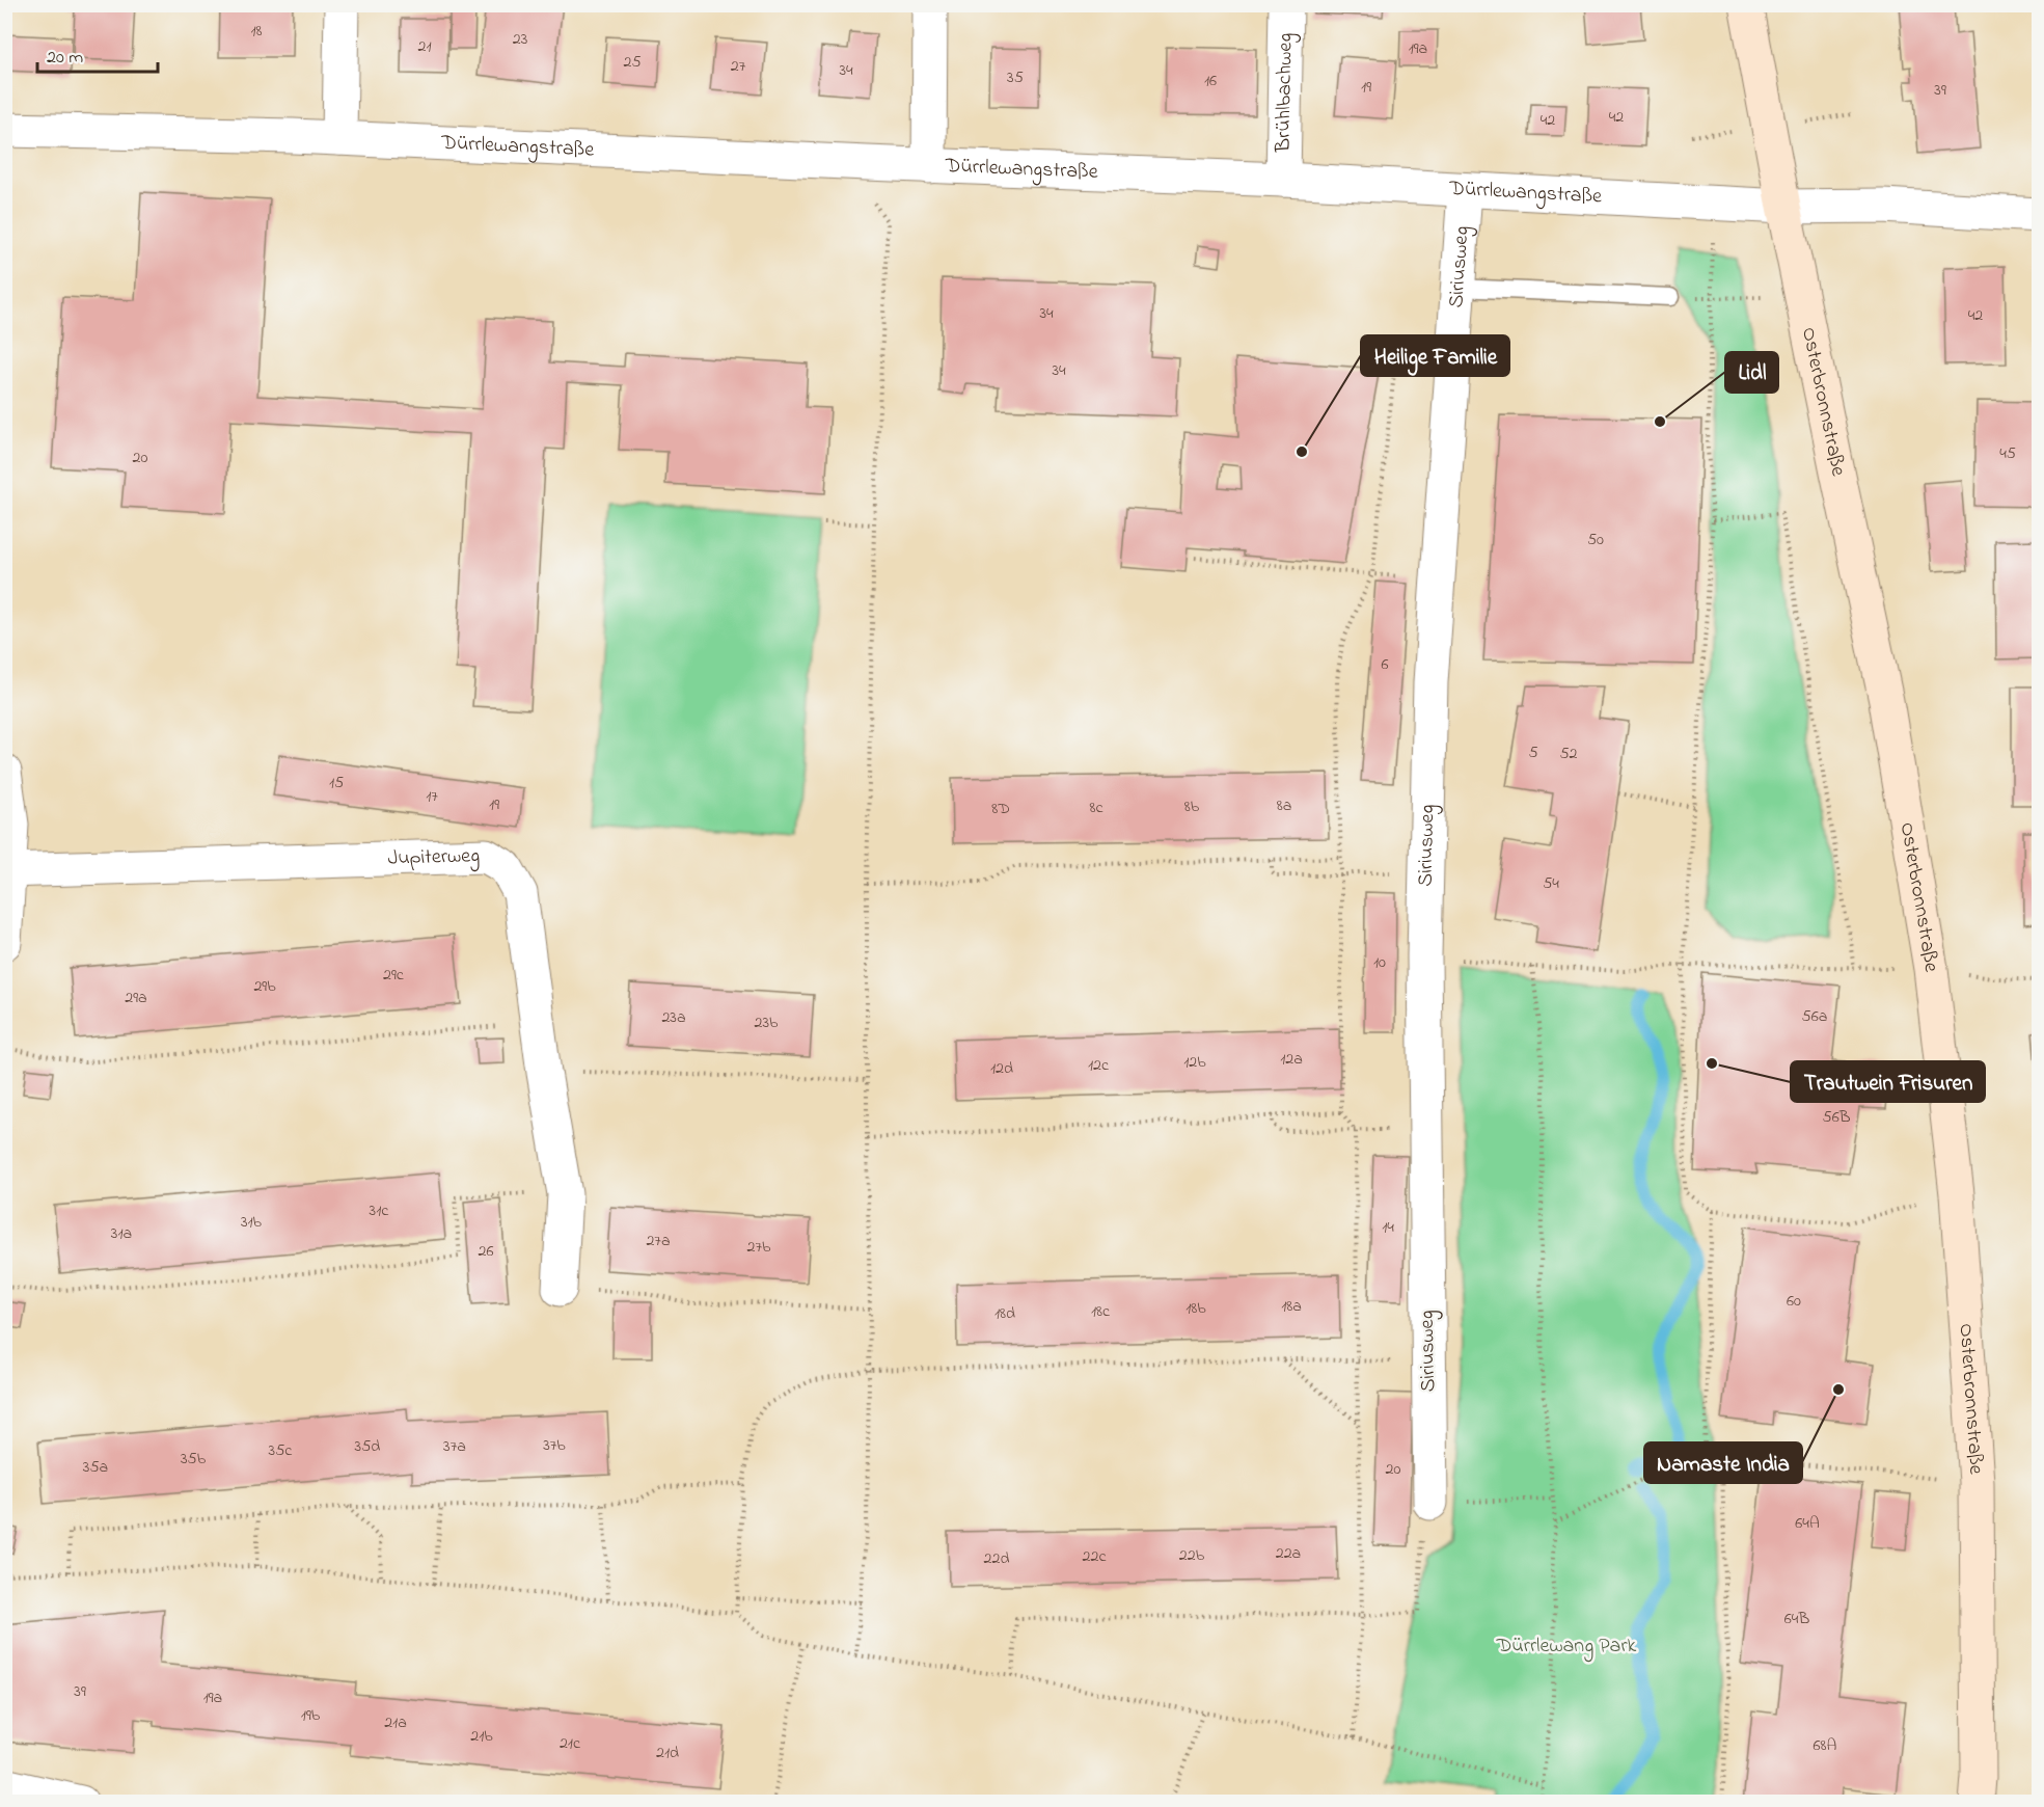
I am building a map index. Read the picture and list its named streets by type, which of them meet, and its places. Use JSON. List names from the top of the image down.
{
  "streets": {
    "street": [
      "Brühlbachweg",
      "Dürrlewangstraße",
      "Siriusweg",
      "Osterbronnstraße",
      "Jupiterweg"
    ]
  },
  "crossings": [
    ["Brühlbachweg", "Dürrlewangstraße"],
    ["Dürrlewangstraße", "Siriusweg"],
    ["Dürrlewangstraße", "Osterbronnstraße"]
  ],
  "parks": ["Dürrlewang Park"],
  "places": [
    "Lidl",
    "Heilige Familie",
    "Trautwein Frisuren",
    "Namaste India"
  ],
  "house_numbers": [
    "18",
    "23",
    "21",
    "19a",
    "25",
    "27",
    "34",
    "35",
    "16",
    "19",
    "39",
    "42",
    "42",
    "34",
    "42",
    "34",
    "45",
    "20",
    "50",
    "6",
    "5",
    "52",
    "15",
    "17",
    "19",
    "8a",
    "8b",
    "8c",
    "8D",
    "54",
    "10",
    "29c",
    "29b",
    "29a",
    "56a",
    "23a",
    "23b",
    "12a",
    "12b",
    "12c",
    "12d",
    "56B",
    "31c",
    "31b",
    "14",
    "31a",
    "27a",
    "27b",
    "26",
    "60",
    "18a",
    "18b",
    "18c",
    "18d",
    "37b",
    "35d",
    "37a",
    "35c",
    "35b",
    "35a",
    "20",
    "64A",
    "22a",
    "22b",
    "22c",
    "22d",
    "64B",
    "39",
    "19a",
    "19b",
    "21a",
    "21b",
    "21c",
    "68A",
    "21d"
  ],
  "scale_bar": "20 m"
}
